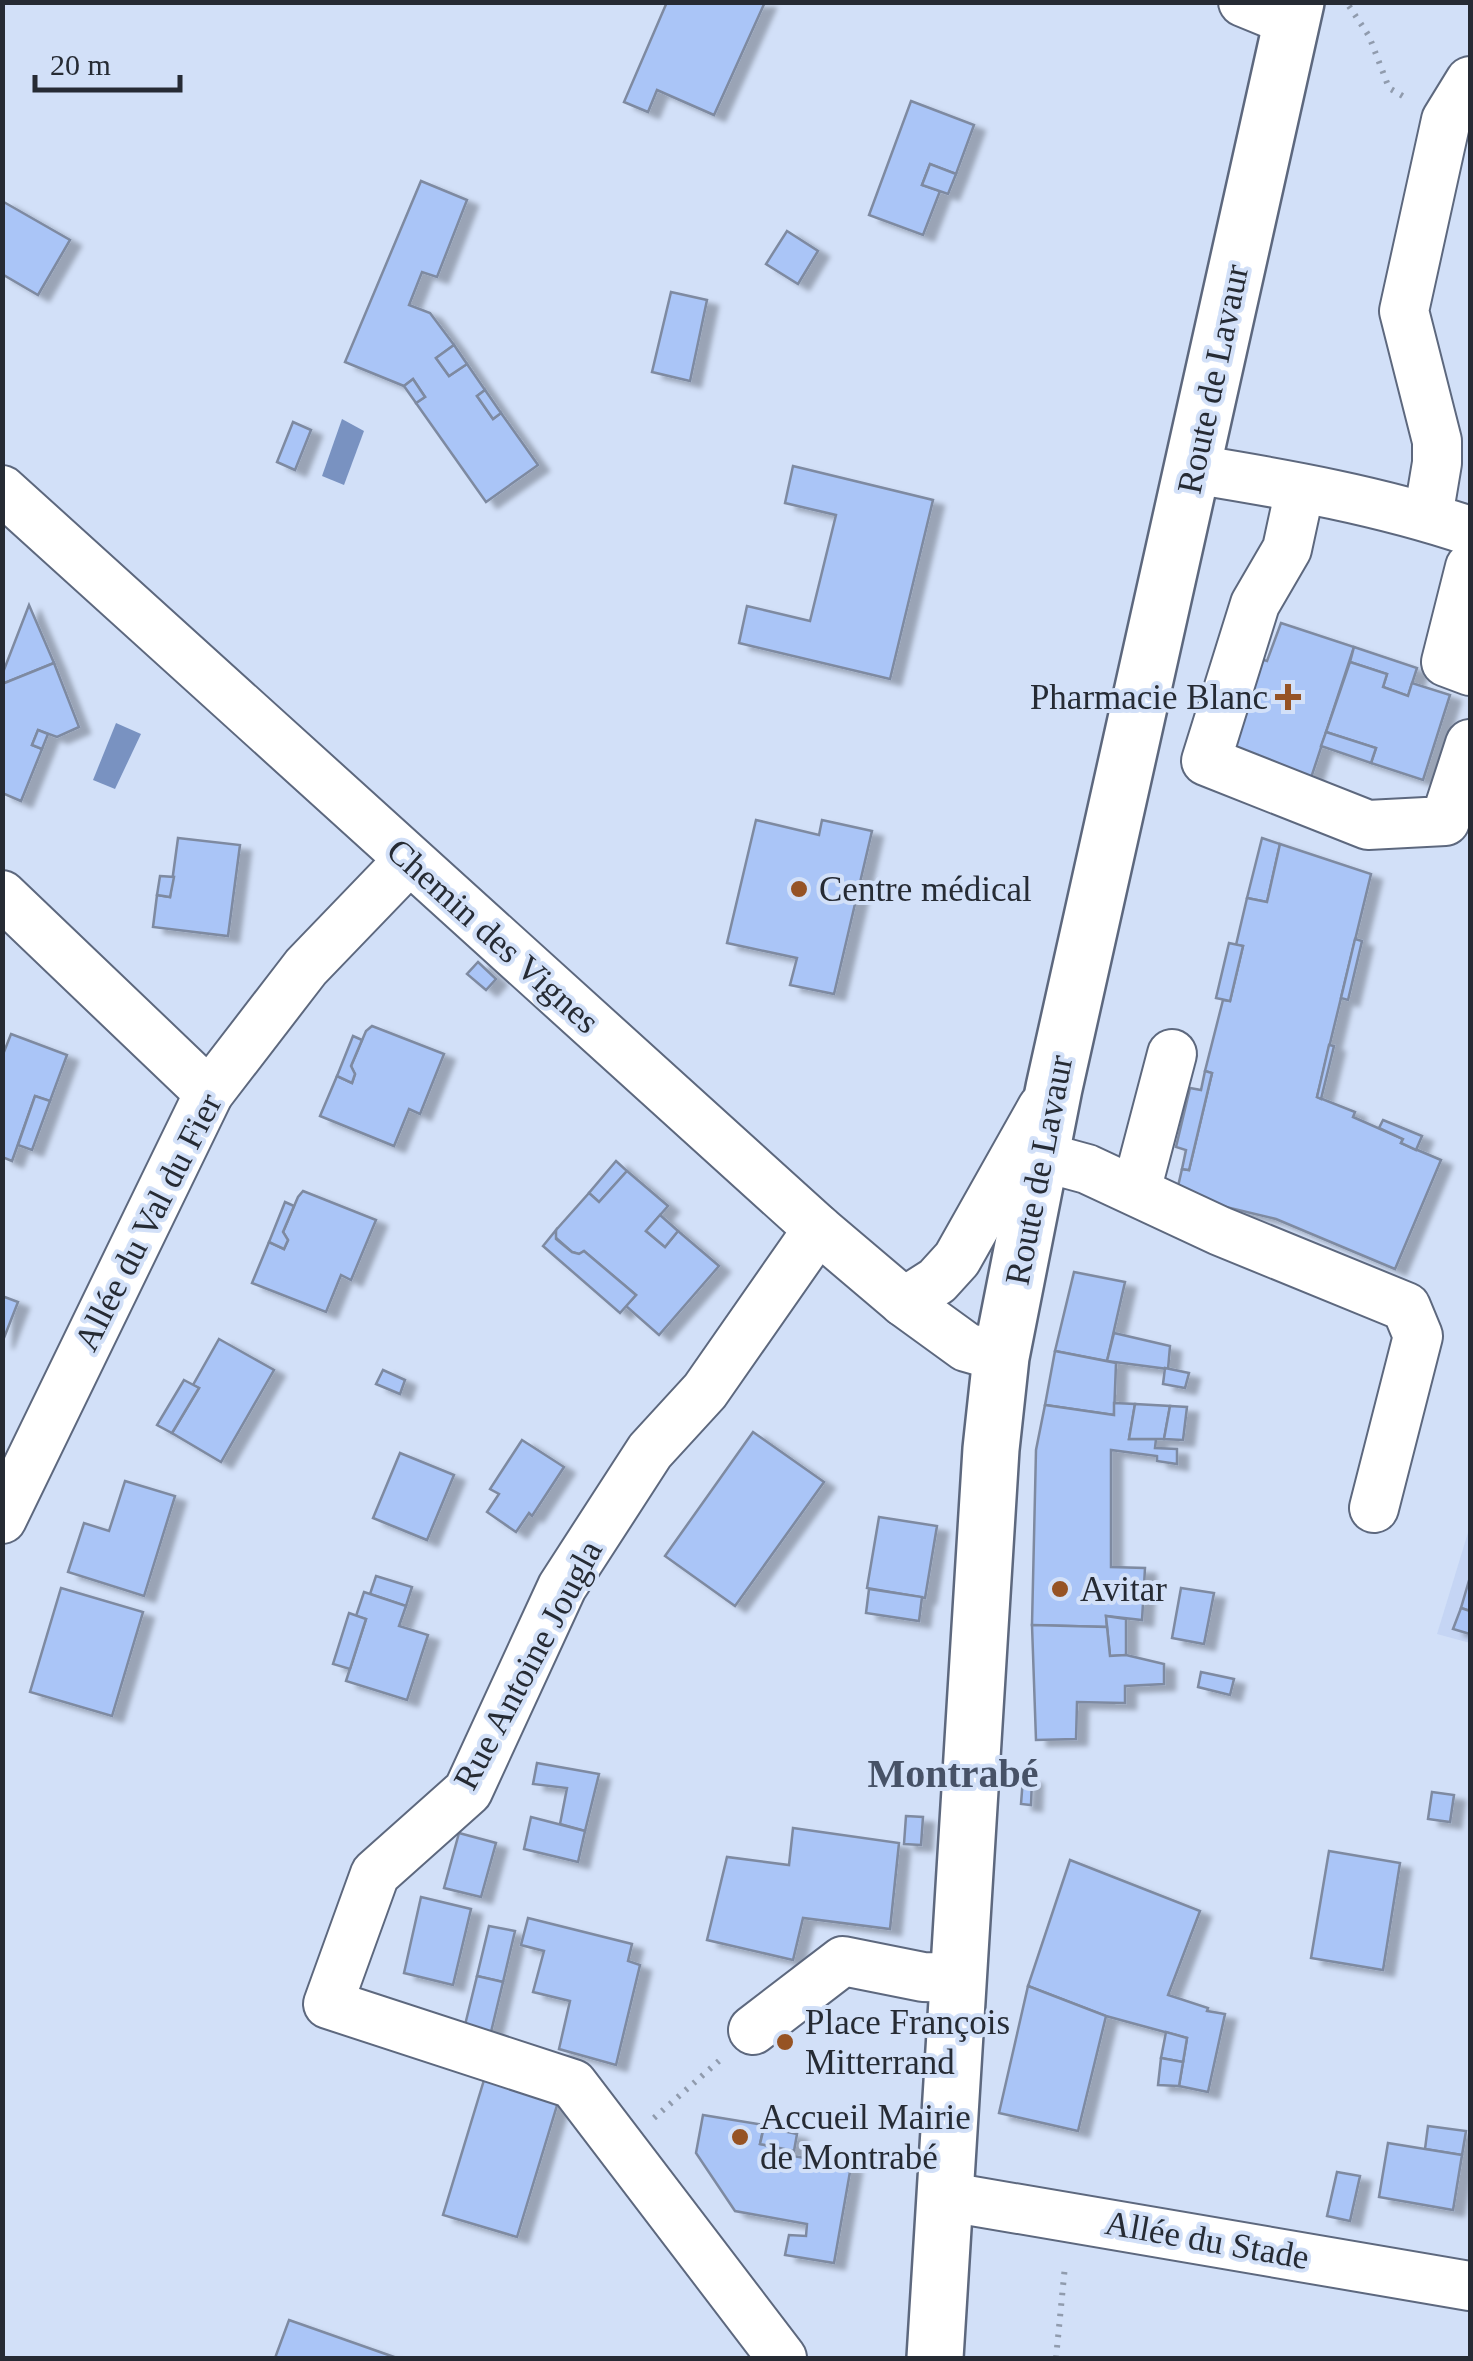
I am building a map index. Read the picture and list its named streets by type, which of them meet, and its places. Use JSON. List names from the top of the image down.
{
  "streets": {
    "main road": ["Route de Lavaur"],
    "street": [
      "Chemin des Vignes",
      "Allée du Val du Fier",
      "Rue Antoine Jougla",
      "Allée du Stade"
    ]
  },
  "crossings": [
    ["Route de Lavaur", "Chemin des Vignes"],
    ["Route de Lavaur", "Allée du Stade"],
    ["Chemin des Vignes", "Allée du Val du Fier"],
    ["Chemin des Vignes", "Rue Antoine Jougla"]
  ],
  "districts": ["Montrabé"],
  "places": {
    "health": ["Pharmacie Blanc"],
    "other": [
      "Centre médical",
      "Avitar",
      "Place François Mitterrand",
      "Accueil Mairie de Montrabé"
    ]
  },
  "scale_bar": "20 m"
}
